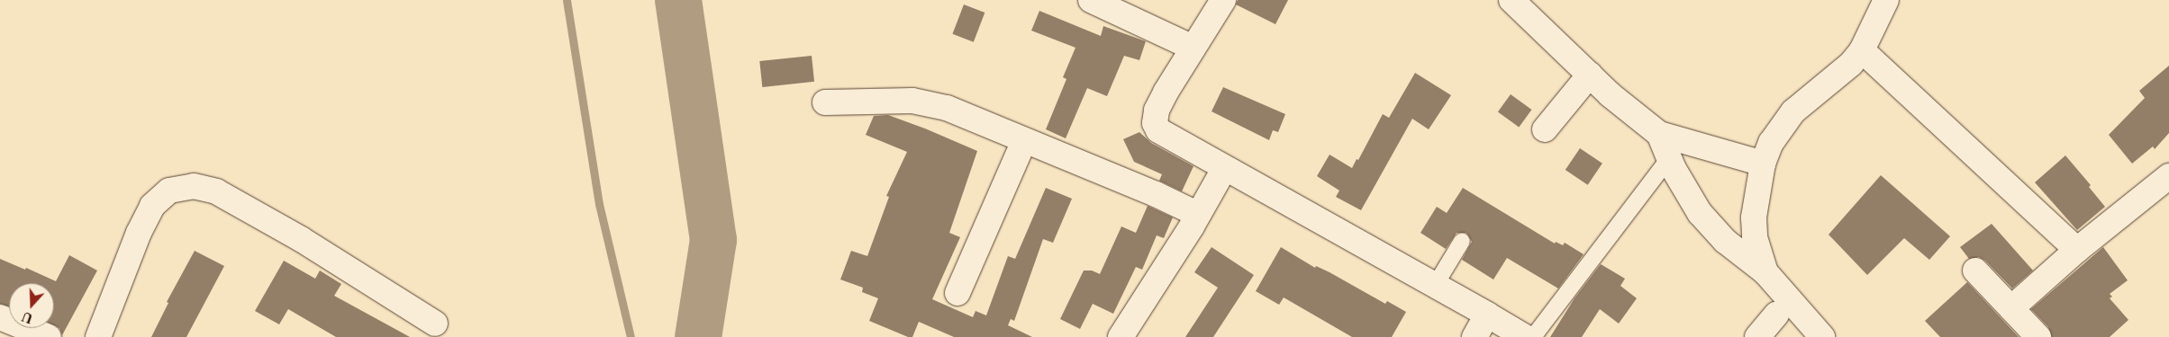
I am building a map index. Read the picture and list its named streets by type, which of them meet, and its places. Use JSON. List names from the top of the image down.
{
  "north": "bottom"
}
